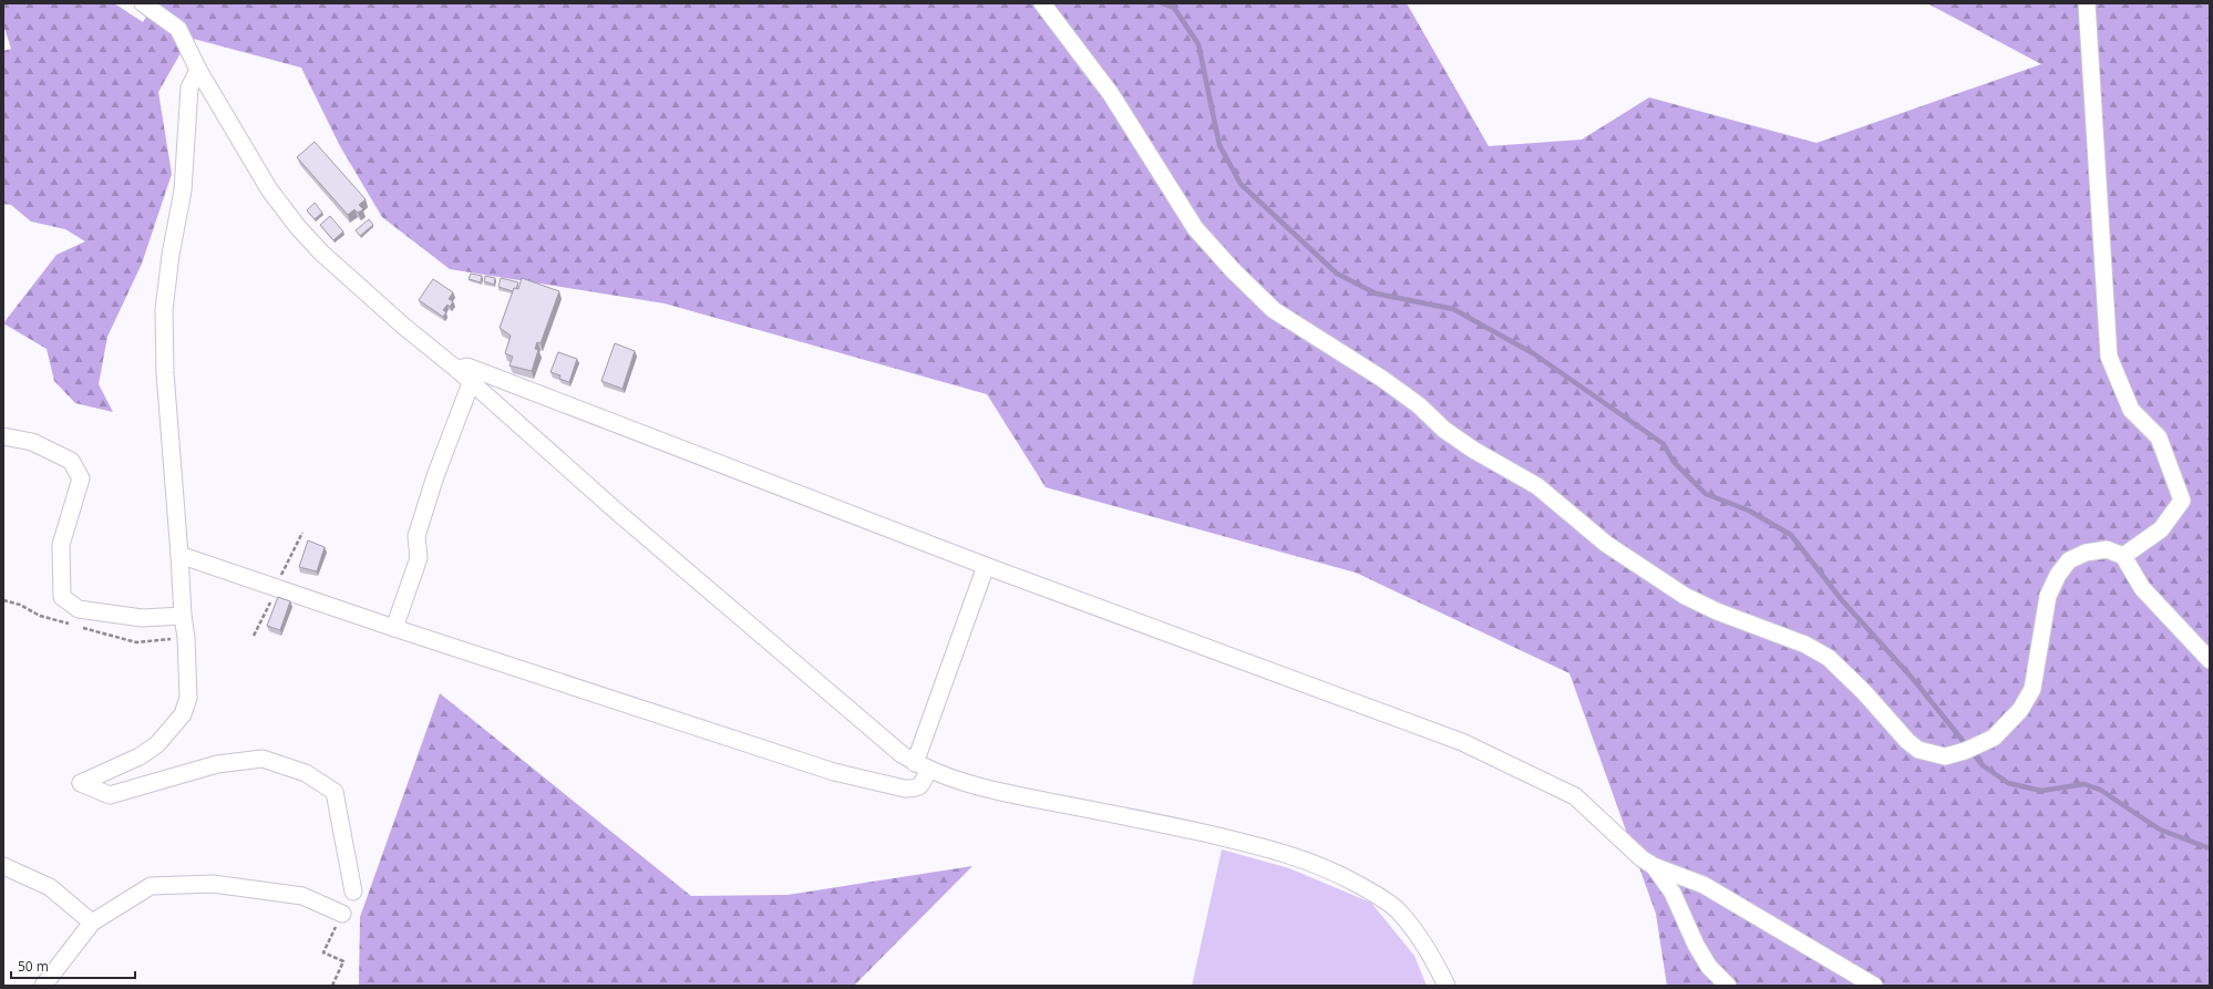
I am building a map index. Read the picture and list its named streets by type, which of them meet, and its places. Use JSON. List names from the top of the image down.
{
  "scale_bar": "50 m"
}
